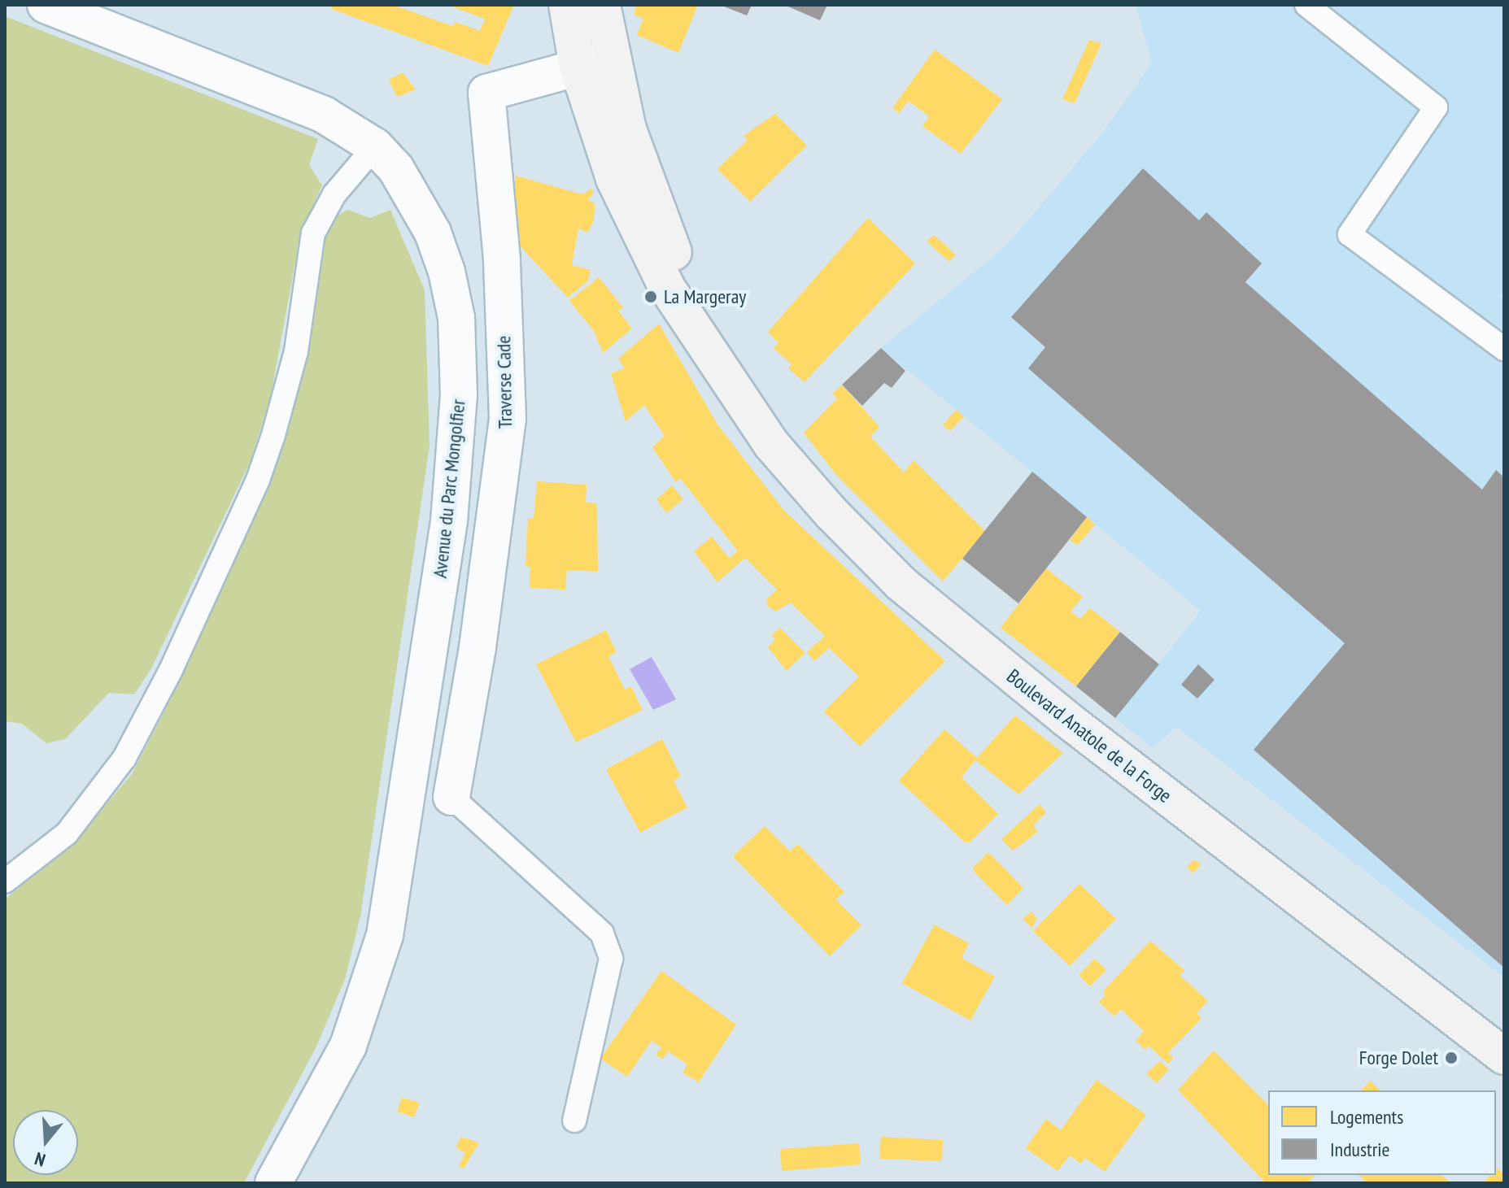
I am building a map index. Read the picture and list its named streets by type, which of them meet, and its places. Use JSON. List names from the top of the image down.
{
  "streets": {
    "main road": ["Boulevard Anatole de la Forge"],
    "street": ["Traverse Cade", "Avenue du Parc Mongolfier"]
  },
  "crossings": [
    ["Traverse Cade", "Boulevard Anatole de la Forge"]
  ],
  "places": ["La Margeray", "Forge Dolet"],
  "legend": ["Logements", "Industrie"],
  "north": "bottom"
}
